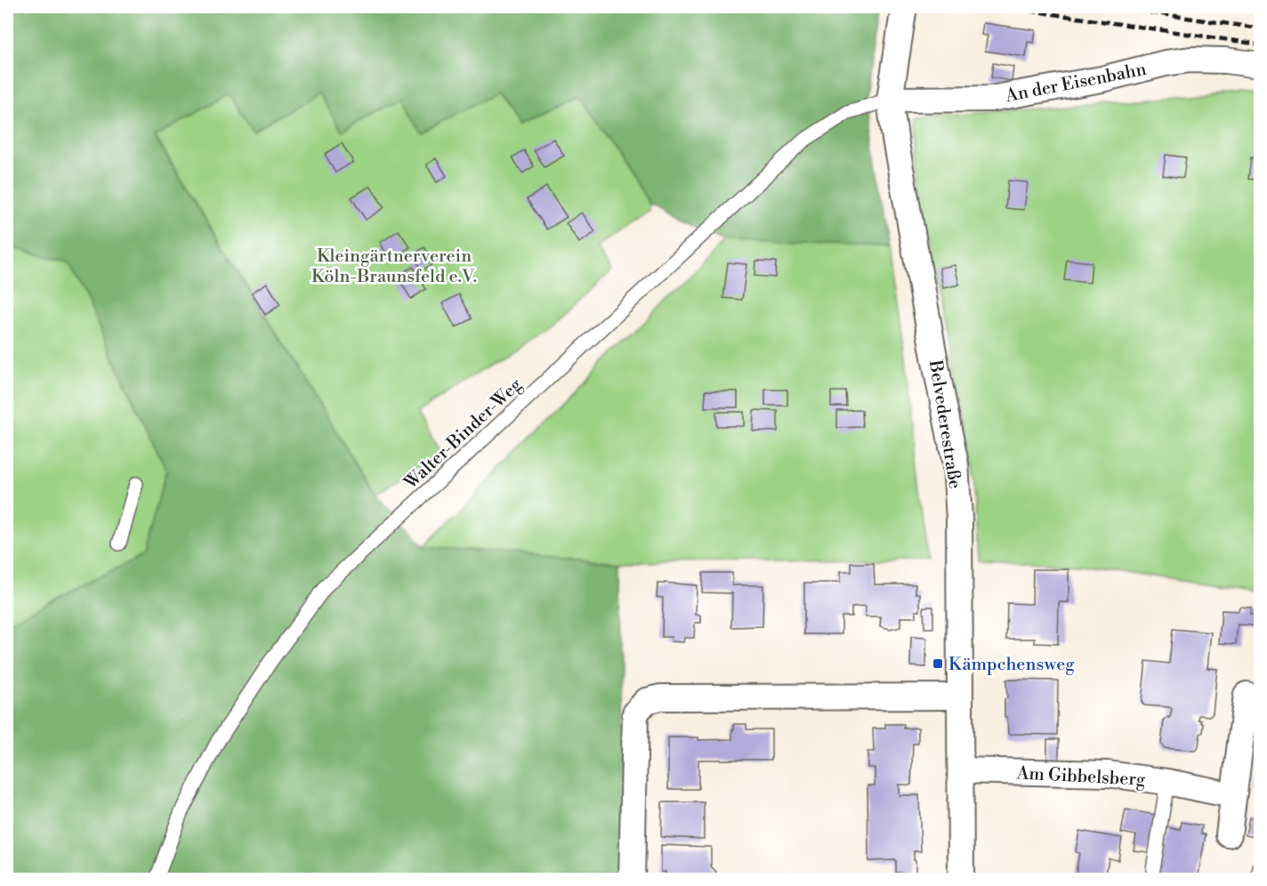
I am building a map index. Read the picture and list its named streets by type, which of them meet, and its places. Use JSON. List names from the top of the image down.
{
  "streets": {
    "street": ["An der Eisenbahn", "Belvederestraße", "Am Gibbelsberg"],
    "lane": ["Walter-Binder-Weg"]
  },
  "crossings": [
    ["An der Eisenbahn", "Belvederestraße"],
    ["An der Eisenbahn", "Walter-Binder-Weg"],
    ["Belvederestraße", "Walter-Binder-Weg"],
    ["Belvederestraße", "Am Gibbelsberg"]
  ],
  "parks": ["Kleingärtnerverein Köln-Braunsfeld e.V."],
  "places": {
    "transit": ["Kämpchensweg"]
  }
}
